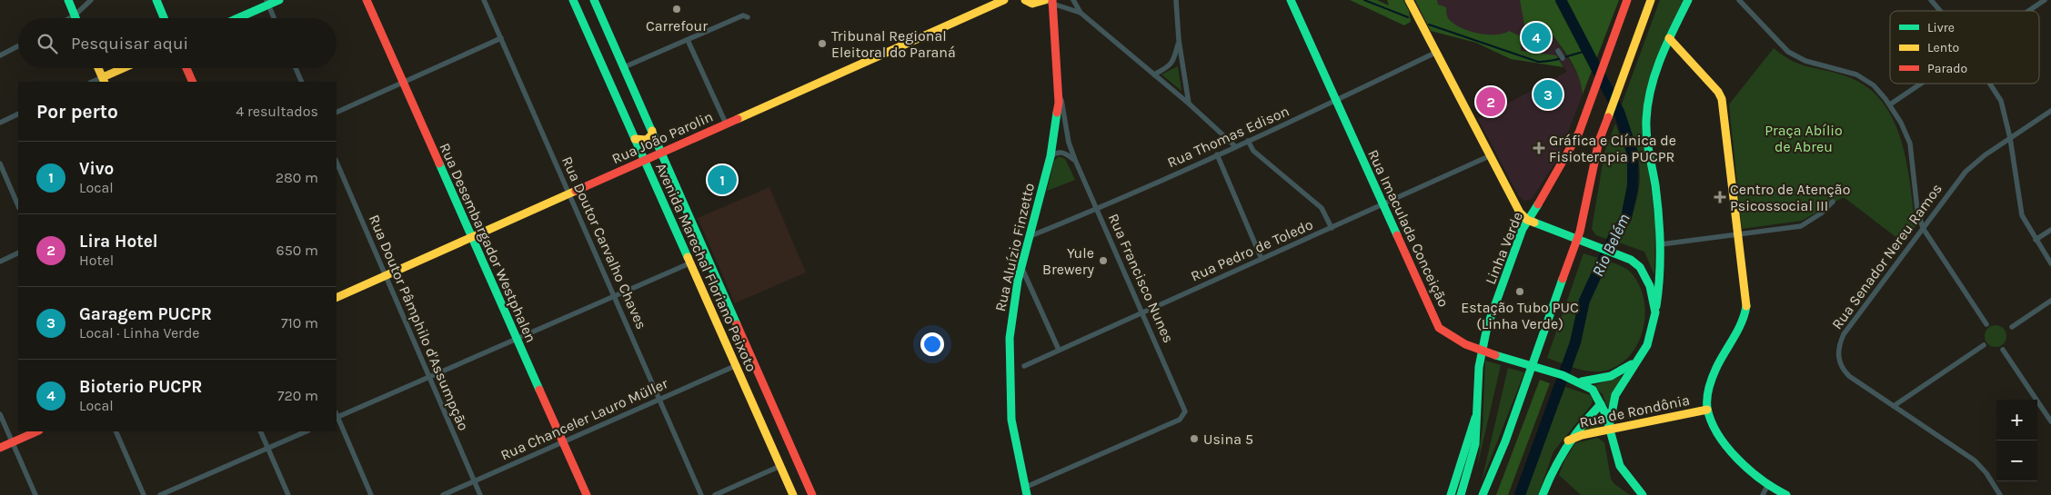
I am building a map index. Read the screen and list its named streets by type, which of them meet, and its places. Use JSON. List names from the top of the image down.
{
  "streets": {
    "main road": [
      "Rua João Parolin",
      "Rua Imaculada Conceição",
      "Rua Desembargador Westphalen",
      "Rua Aluízio Finzetto",
      "Linha Verde",
      "Avenida Marechal Floriano Peixoto",
      "Rua Francisco Nunes",
      "Rua de Rondônia"
    ],
    "street": [
      "Rua Thomas Edison",
      "Rua Doutor Carvalho Chaves",
      "Rua Pedro de Toledo",
      "Rua Senador Nereu Ramos",
      "Rua Doutor Pâmphilo d'Assumpção",
      "Rua Chanceler Lauro Müller"
    ]
  },
  "crossings": [
    ["Rua Thomas Edison", "Rua Imaculada Conceição"],
    ["Rua Thomas Edison", "Rua Aluízio Finzetto"],
    ["Rua Thomas Edison", "Rua Francisco Nunes"],
    ["Rua João Parolin", "Rua Desembargador Westphalen"],
    ["Rua João Parolin", "Rua Doutor Carvalho Chaves"],
    ["Rua João Parolin", "Avenida Marechal Floriano Peixoto"],
    ["Rua João Parolin", "Rua Doutor Pâmphilo d'Assumpção"],
    ["Rua Imaculada Conceição", "Linha Verde"],
    ["Rua Imaculada Conceição", "Rua Pedro de Toledo"],
    ["Rua Imaculada Conceição", "Rua de Rondônia"],
    ["Rua Desembargador Westphalen", "Rua Chanceler Lauro Müller"],
    ["Rua Doutor Carvalho Chaves", "Rua Chanceler Lauro Müller"],
    ["Rua Aluízio Finzetto", "Rua Francisco Nunes"],
    ["Rua Pedro de Toledo", "Rua Francisco Nunes"],
    ["Avenida Marechal Floriano Peixoto", "Rua Chanceler Lauro Müller"],
    ["Rua Doutor Pâmphilo d'Assumpção", "Rua Chanceler Lauro Müller"]
  ],
  "water": ["Rio Belém"],
  "parks": ["Praça Abílio de Abreu"],
  "places": {
    "other": [
      "Carrefour",
      "Tribunal Regional Eleitoral do Paraná",
      "Yule Brewery",
      "Estação Tubo PUC (Linha Verde)",
      "Usina 5"
    ],
    "health": ["Gráfica e Clínica de Fisioterapia PUCPR", "Centro de Atenção Psicossocial III"]
  },
  "legend": ["Livre", "Lento", "Parado"],
  "page": {
    "search": "Pesquisar aqui",
    "pins": [
      "4",
      "3",
      "2",
      "1"
    ],
    "heading": ["Por perto", "4 resultados"],
    "list": [
      {
        "mark": "1",
        "name": "Vivo",
        "note": "Local",
        "value": "280 m"
      },
      {
        "mark": "2",
        "name": "Lira Hotel",
        "note": "Hotel",
        "value": "650 m"
      },
      {
        "mark": "3",
        "name": "Garagem PUCPR",
        "note": "Local · Linha Verde",
        "value": "710 m"
      },
      {
        "mark": "4",
        "name": "Bioterio PUCPR",
        "note": "Local",
        "value": "720 m"
      }
    ],
    "map_buttons": ["+", "−"]
  }
}
